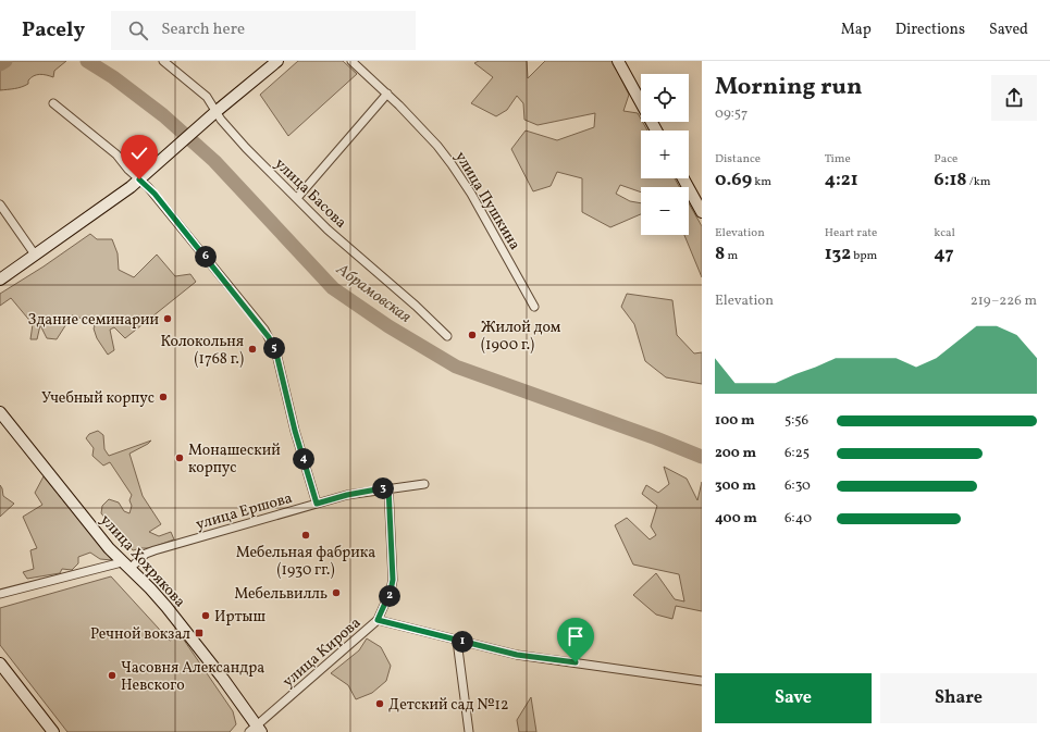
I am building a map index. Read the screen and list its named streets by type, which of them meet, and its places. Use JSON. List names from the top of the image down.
{
  "streets": {
    "street": [
      "улица Басова",
      "улица Пушкина",
      "улица Ершова",
      "улица Хохрякова",
      "улица Кирова"
    ]
  },
  "crossings": [
    ["улица Ершова", "улица Хохрякова"],
    ["улица Хохрякова", "улица Кирова"]
  ],
  "water": ["Абрамовская"],
  "places": {
    "other": [
      "Здание семинарии",
      "Жилой дом (1900 г.)",
      "Колокольня (1768 г.)",
      "Учебный корпус",
      "Монашеский корпус",
      "Мебельная фабрика (1930 гг.)",
      "Мебельвилль",
      "Иртыш",
      "Часовня Александра Невского",
      "Детский сад №12"
    ],
    "transit": ["Речной вокзал"]
  },
  "page": {
    "header": "Pacely",
    "search": "Search here",
    "nav": ["Map", "Directions", "Saved"],
    "heading": ["Morning run", "09:57"],
    "map_buttons": ["+", "−"],
    "stats": [
      ["Distance", "0.69 km"],
      ["Time", "4:21"],
      ["Pace", "6:18 /km"],
      ["Elevation", "8 m"],
      ["Heart rate", "132 bpm"],
      ["kcal", "47"]
    ],
    "pins": [
      "6",
      "5",
      "4",
      "3",
      "2",
      "1"
    ],
    "chart": ["Elevation", "219–226 m"],
    "list": [
      {
        "name": "100 m",
        "note": "5:56"
      },
      {
        "name": "200 m",
        "note": "6:25"
      },
      {
        "name": "300 m",
        "note": "6:30"
      },
      {
        "name": "400 m",
        "note": "6:40"
      }
    ],
    "buttons": ["Save", "Share"]
  }
}
